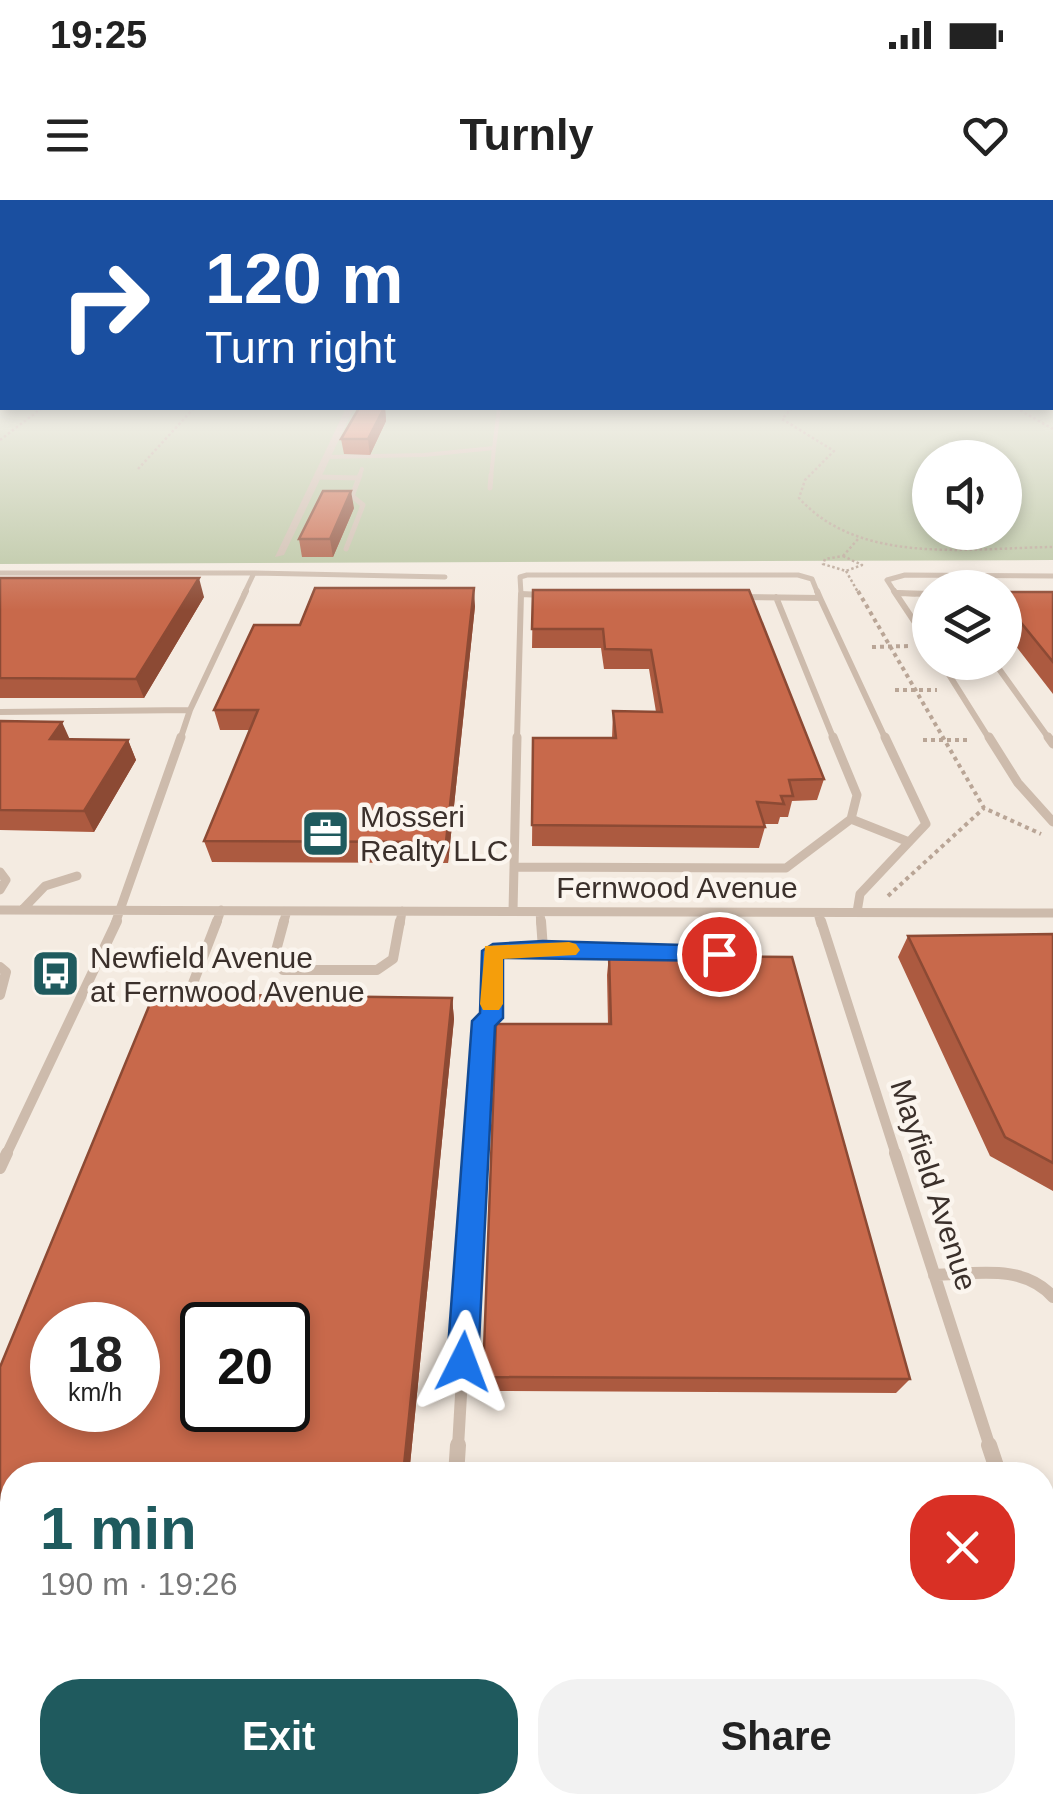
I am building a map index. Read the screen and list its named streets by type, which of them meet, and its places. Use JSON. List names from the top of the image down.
{
  "streets": {
    "lane": ["Fernwood Avenue", "Mayfield Avenue"]
  },
  "crossings": [
    ["Fernwood Avenue", "Mayfield Avenue"]
  ],
  "places": {
    "office": ["Mosseri Realty LLC"],
    "bus stop": ["Newfield Avenue at Fernwood Avenue"]
  },
  "page": {
    "status": "19:25",
    "header": "Turnly",
    "turn": ["120 m", "Turn right"],
    "speed": "18 km/h",
    "limit": "20",
    "heading": ["1 min", "190 m · 19:26"],
    "buttons": ["Exit", "Share"]
  }
}
